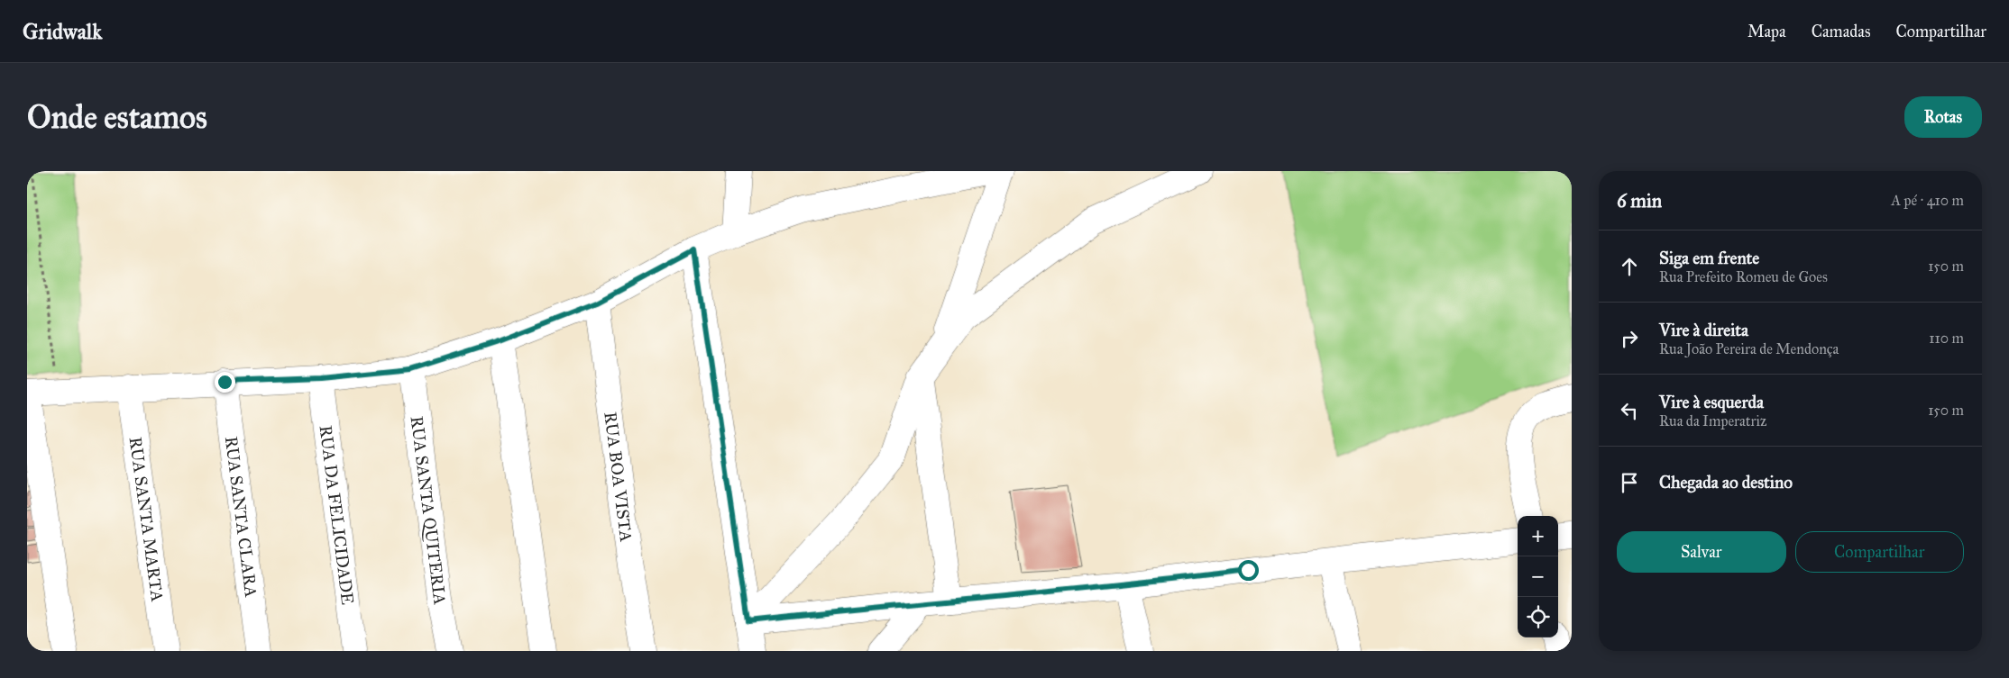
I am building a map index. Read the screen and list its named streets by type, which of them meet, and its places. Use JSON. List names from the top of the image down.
{
  "streets": {
    "street": [
      "RUA BOA VISTA",
      "RUA SANTA QUITERIA",
      "RUA DA FELICIDADE",
      "RUA SANTA CLARA",
      "RUA SANTA MARTA"
    ]
  },
  "page": {
    "header": "Gridwalk",
    "nav": ["Mapa", "Camadas", "Compartilhar"],
    "buttons": [
      "Rotas",
      ["Salvar", "Compartilhar"]
    ],
    "title": "Onde estamos",
    "heading": ["6 min", "A pé · 410 m"],
    "list": [
      ["Siga em frente", "Rua Prefeito Romeu de Goes", "150 m"],
      ["Vire à direita", "Rua João Pereira de Mendonça", "110 m"],
      ["Vire à esquerda", "Rua da Imperatriz", "150 m"],
      "Chegada ao destino"
    ],
    "map_buttons": ["+", "−"]
  }
}
